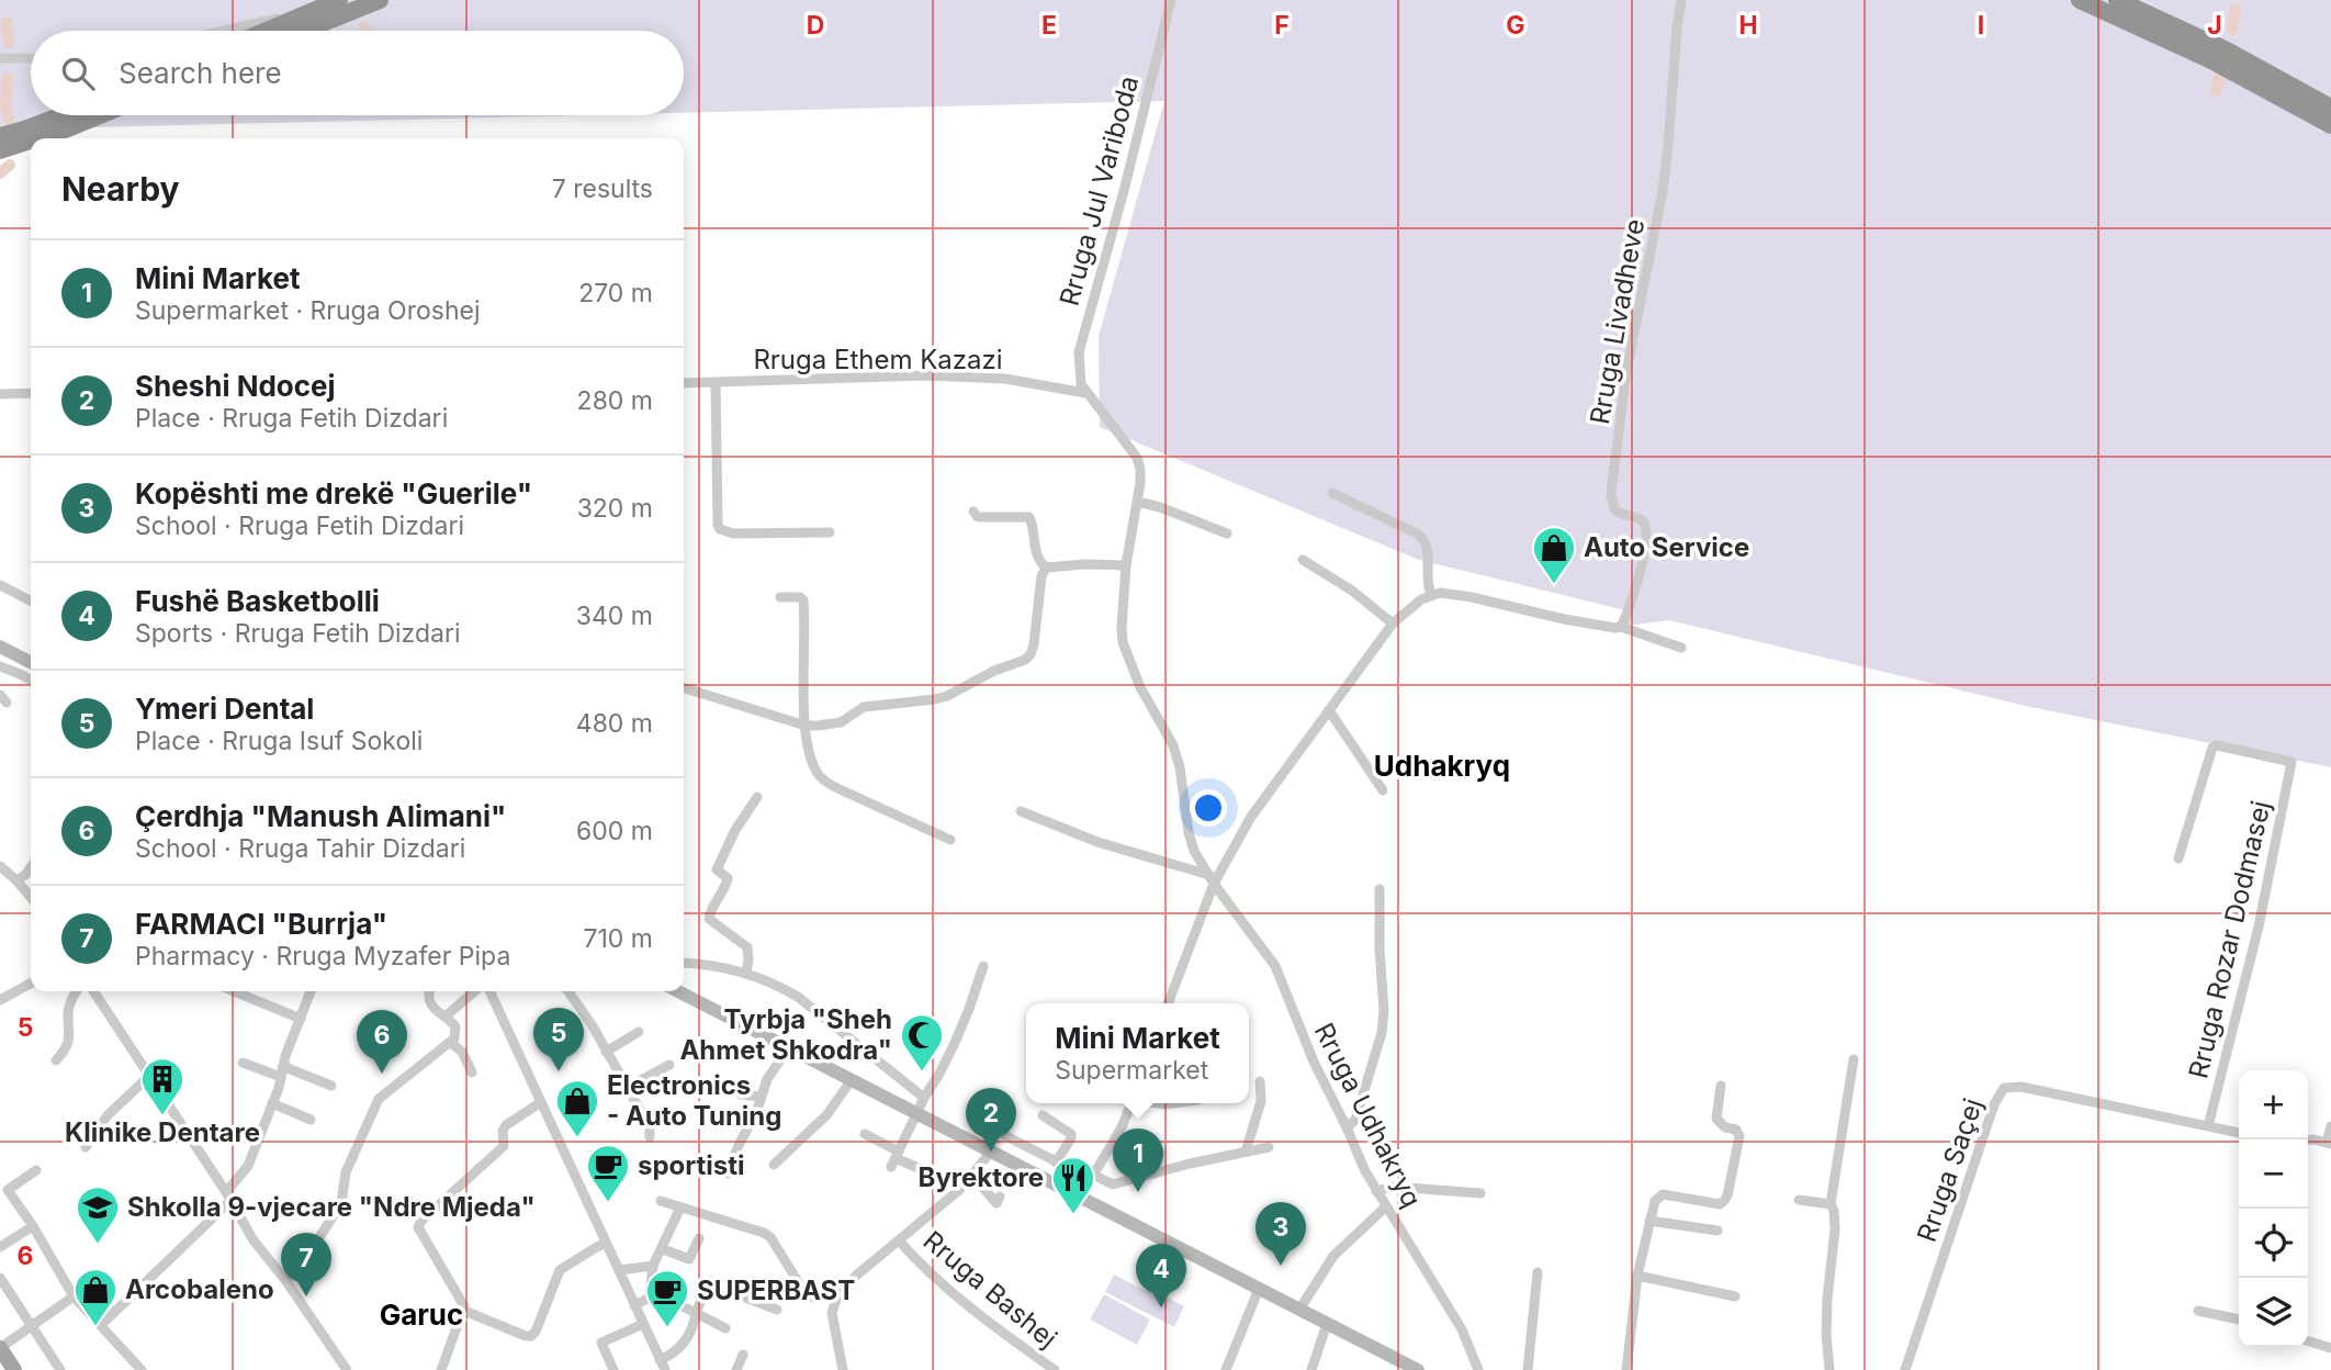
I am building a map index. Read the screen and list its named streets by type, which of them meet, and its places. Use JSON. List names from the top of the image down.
{
  "streets": {
    "street": [
      "Rruga Jul Variboda",
      "Rruga Livadheve",
      "Rruga Ethem Kazazi",
      "Rruga Rozar Dodmasej",
      "Rruga Udhakryq",
      "Rruga Saçej",
      "Rruga Bashej"
    ]
  },
  "crossings": [
    ["Rruga Jul Variboda", "Rruga Ethem Kazazi"],
    ["Rruga Jul Variboda", "Rruga Udhakryq"],
    ["Rruga Ethem Kazazi", "Rruga Udhakryq"],
    ["Rruga Rozar Dodmasej", "Rruga Saçej"]
  ],
  "districts": ["Udhakryq", "Garuc"],
  "places": {
    "shop": ["Auto Service", "Electronics - Auto Tuning", "Arcobaleno"],
    "mosque": ["Tyrbja \"Sheh Ahmet Shkodra\""],
    "building": ["Klinike Dentare"],
    "cafe": ["sportisti", "SUPERBAST"],
    "restaurant": ["Byrektore"],
    "school or university": ["Shkolla 9-vjecare \"Ndre Mjeda\""]
  },
  "page": {
    "search": "Search here",
    "heading": ["Nearby", "7 results"],
    "list": [
      {
        "mark": "1",
        "name": "Mini Market",
        "note": "Supermarket · Rruga Oroshej",
        "value": "270 m"
      },
      {
        "mark": "2",
        "name": "Sheshi Ndocej",
        "note": "Place · Rruga Fetih Dizdari",
        "value": "280 m"
      },
      {
        "mark": "3",
        "name": "Kopështi me drekë \"Guerile\"",
        "note": "School · Rruga Fetih Dizdari",
        "value": "320 m"
      },
      {
        "mark": "4",
        "name": "Fushë Basketbolli",
        "note": "Sports · Rruga Fetih Dizdari",
        "value": "340 m"
      },
      {
        "mark": "5",
        "name": "Ymeri Dental",
        "note": "Place · Rruga Isuf Sokoli",
        "value": "480 m"
      },
      {
        "mark": "6",
        "name": "Çerdhja \"Manush Alimani\"",
        "note": "School · Rruga Tahir Dizdari",
        "value": "600 m"
      },
      {
        "mark": "7",
        "name": "FARMACI \"Burrja\"",
        "note": "Pharmacy · Rruga Myzafer Pipa",
        "value": "710 m"
      }
    ],
    "popup": ["Mini Market", "Supermarket"],
    "pins": [
      "5",
      "6",
      "2",
      "1",
      "3",
      "7",
      "4"
    ],
    "map_buttons": ["+", "−"]
  },
  "grid": {
    "columns": [
      "D",
      "E",
      "F",
      "G",
      "H",
      "I",
      "J"
    ],
    "rows": ["5", "6"]
  }
}
